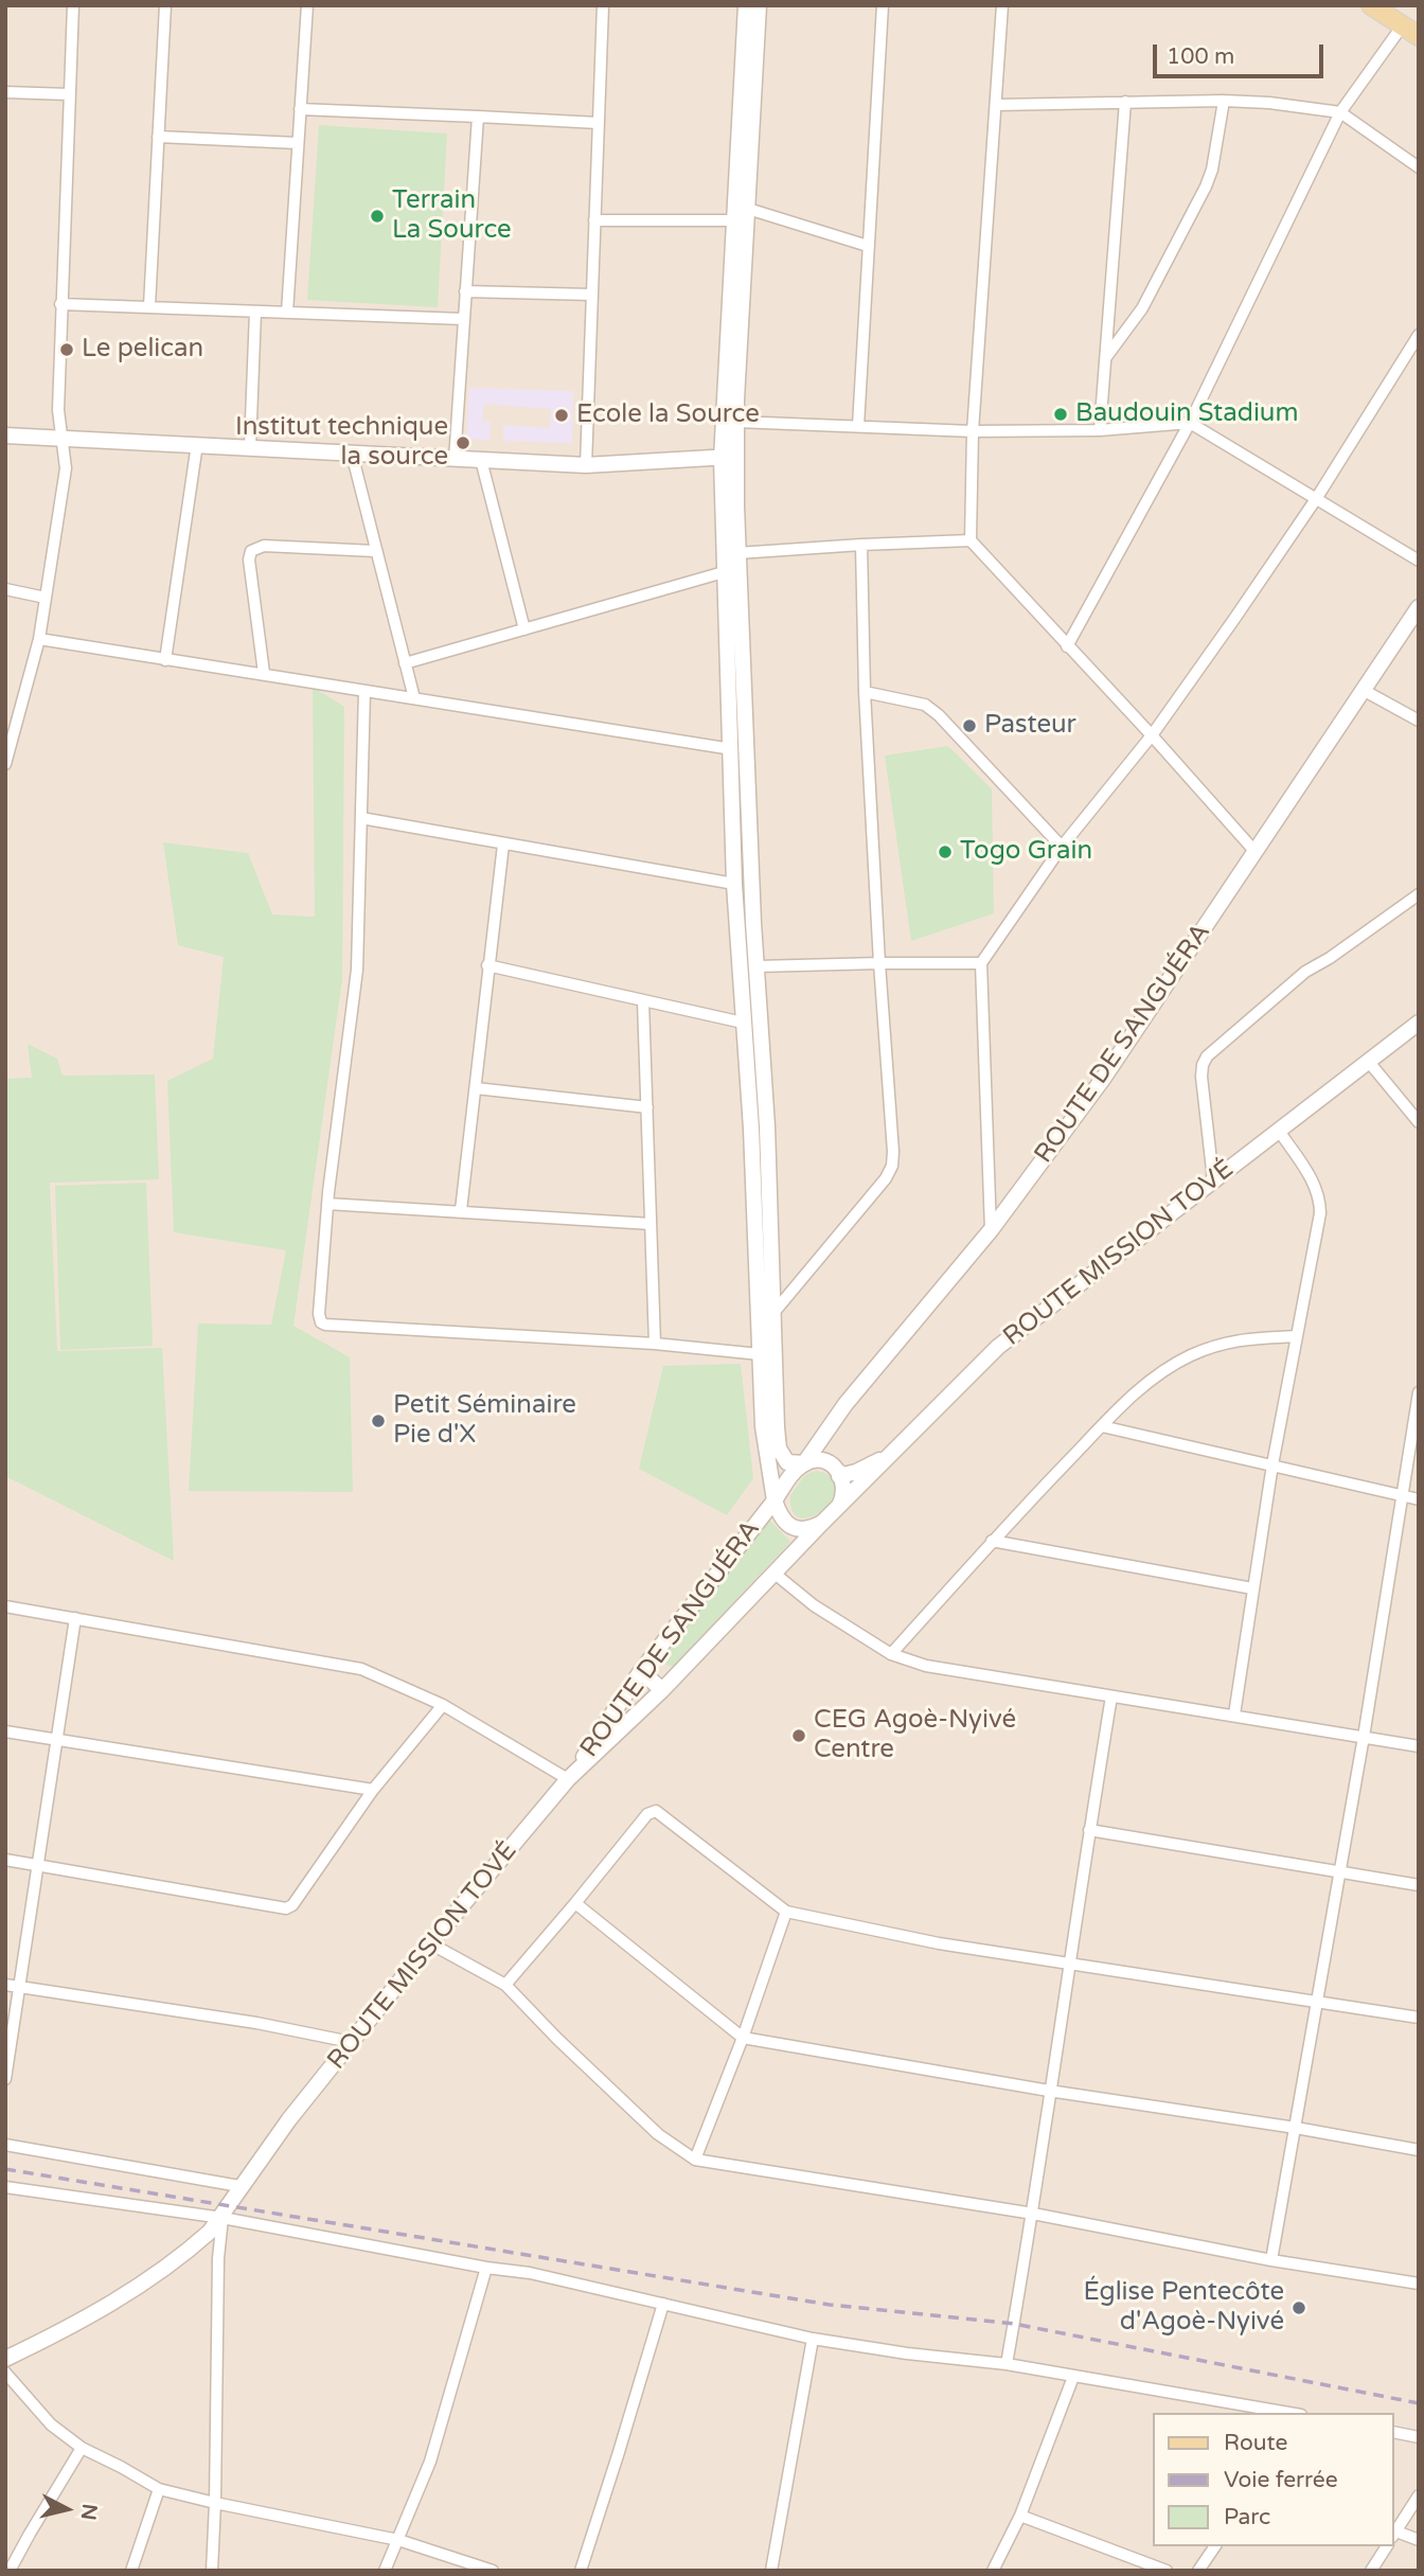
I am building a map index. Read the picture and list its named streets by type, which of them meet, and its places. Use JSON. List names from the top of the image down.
{
  "streets": {
    "street": ["ROUTE DE SANGUÉRA", "ROUTE MISSION TOVÉ"]
  },
  "crossings": [
    ["ROUTE DE SANGUÉRA", "ROUTE MISSION TOVÉ"]
  ],
  "places": [
    "Terrain La Source",
    "Le pelican",
    "Baudouin Stadium",
    "Ecole la Source",
    "Institut technique la source",
    "Pasteur",
    "Togo Grain",
    "Petit Séminaire Pie d'X",
    "CEG Agoè-Nyivé Centre",
    "Église Pentecôte d'Agoè-Nyivé"
  ],
  "legend": ["Route", "Voie ferrée", "Parc"],
  "scale_bar": "100 m",
  "north": "right"
}
